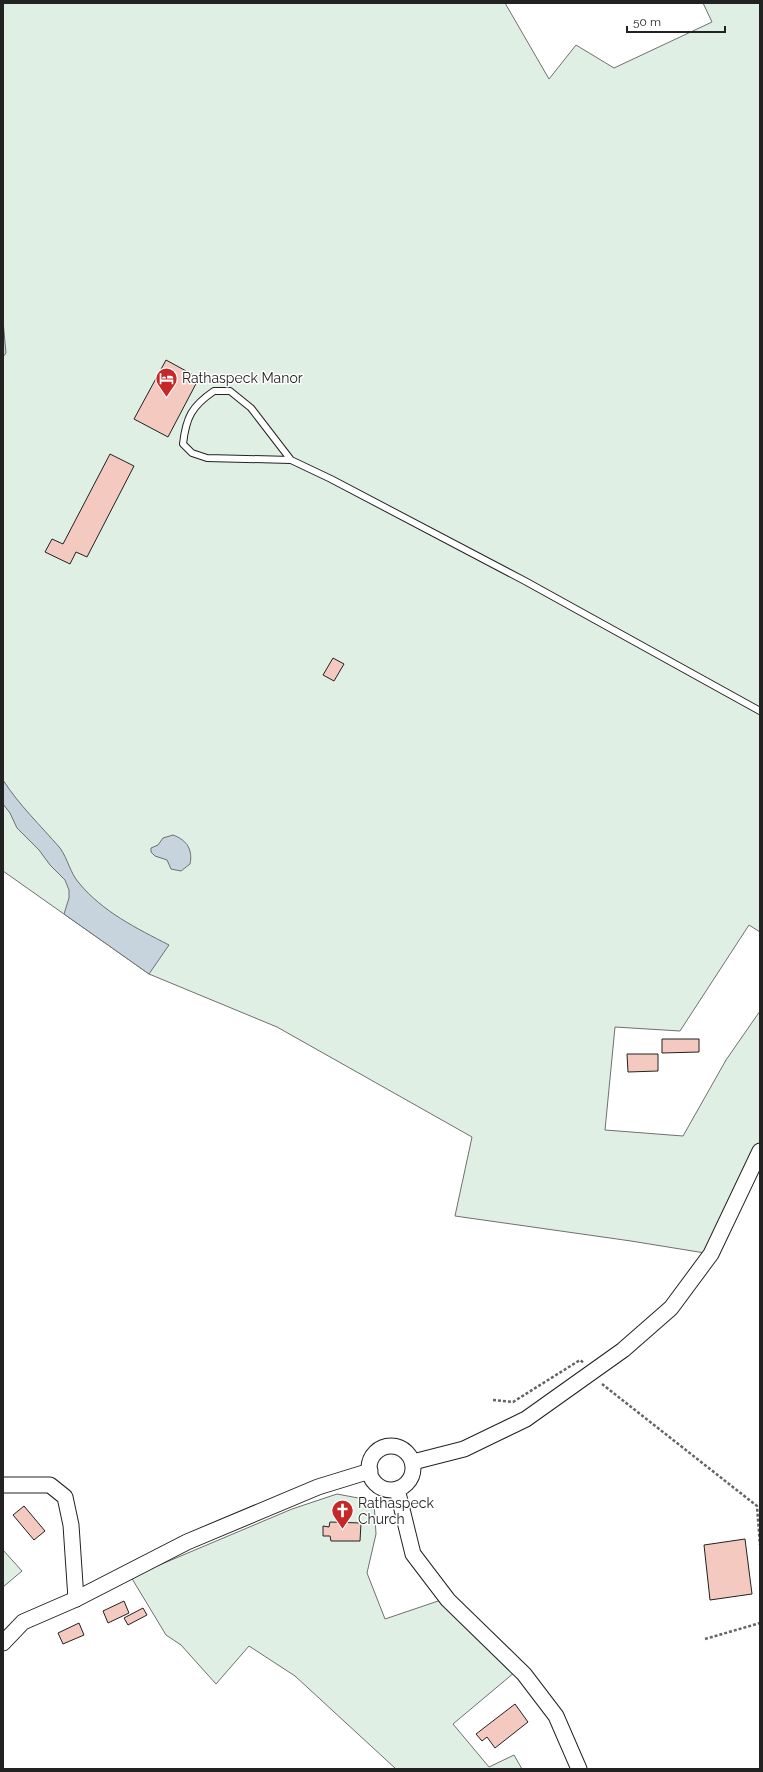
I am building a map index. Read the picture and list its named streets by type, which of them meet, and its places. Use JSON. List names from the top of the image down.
{
  "places": {
    "hotel": ["Rathaspeck Manor"],
    "church": ["Rathaspeck Church"]
  },
  "scale_bar": "50 m"
}
